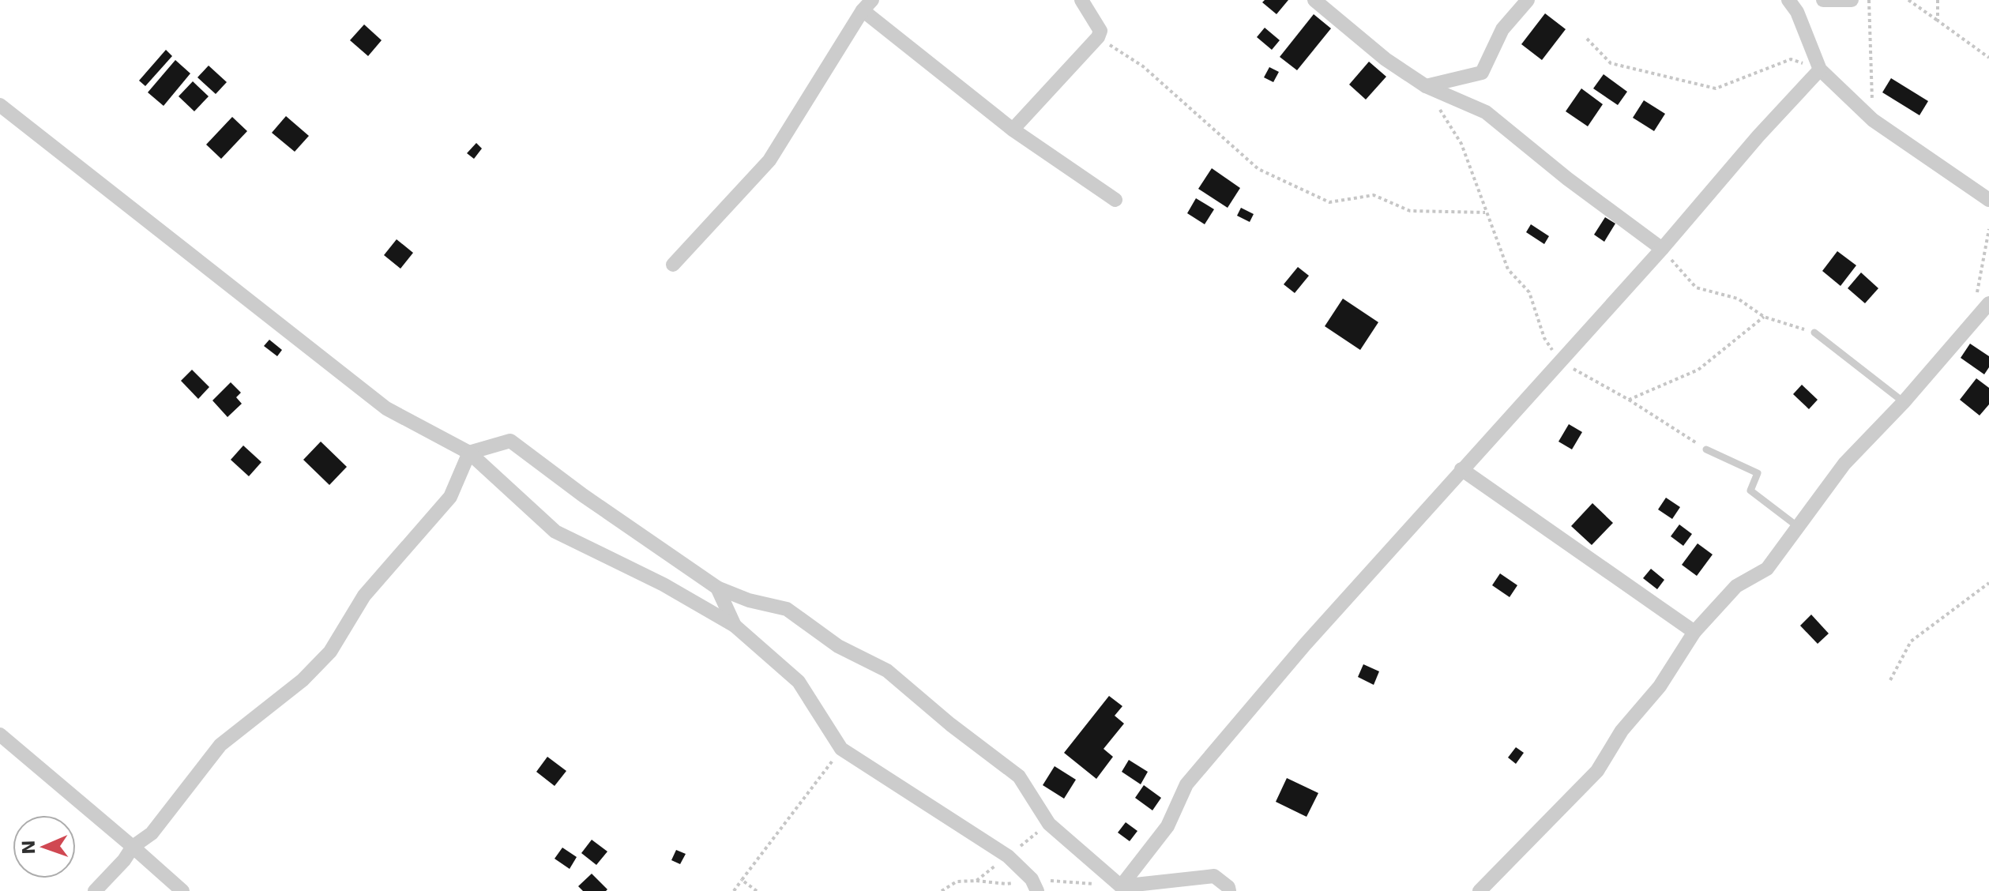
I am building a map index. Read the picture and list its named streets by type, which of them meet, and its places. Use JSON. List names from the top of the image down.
{
  "north": "left"
}
